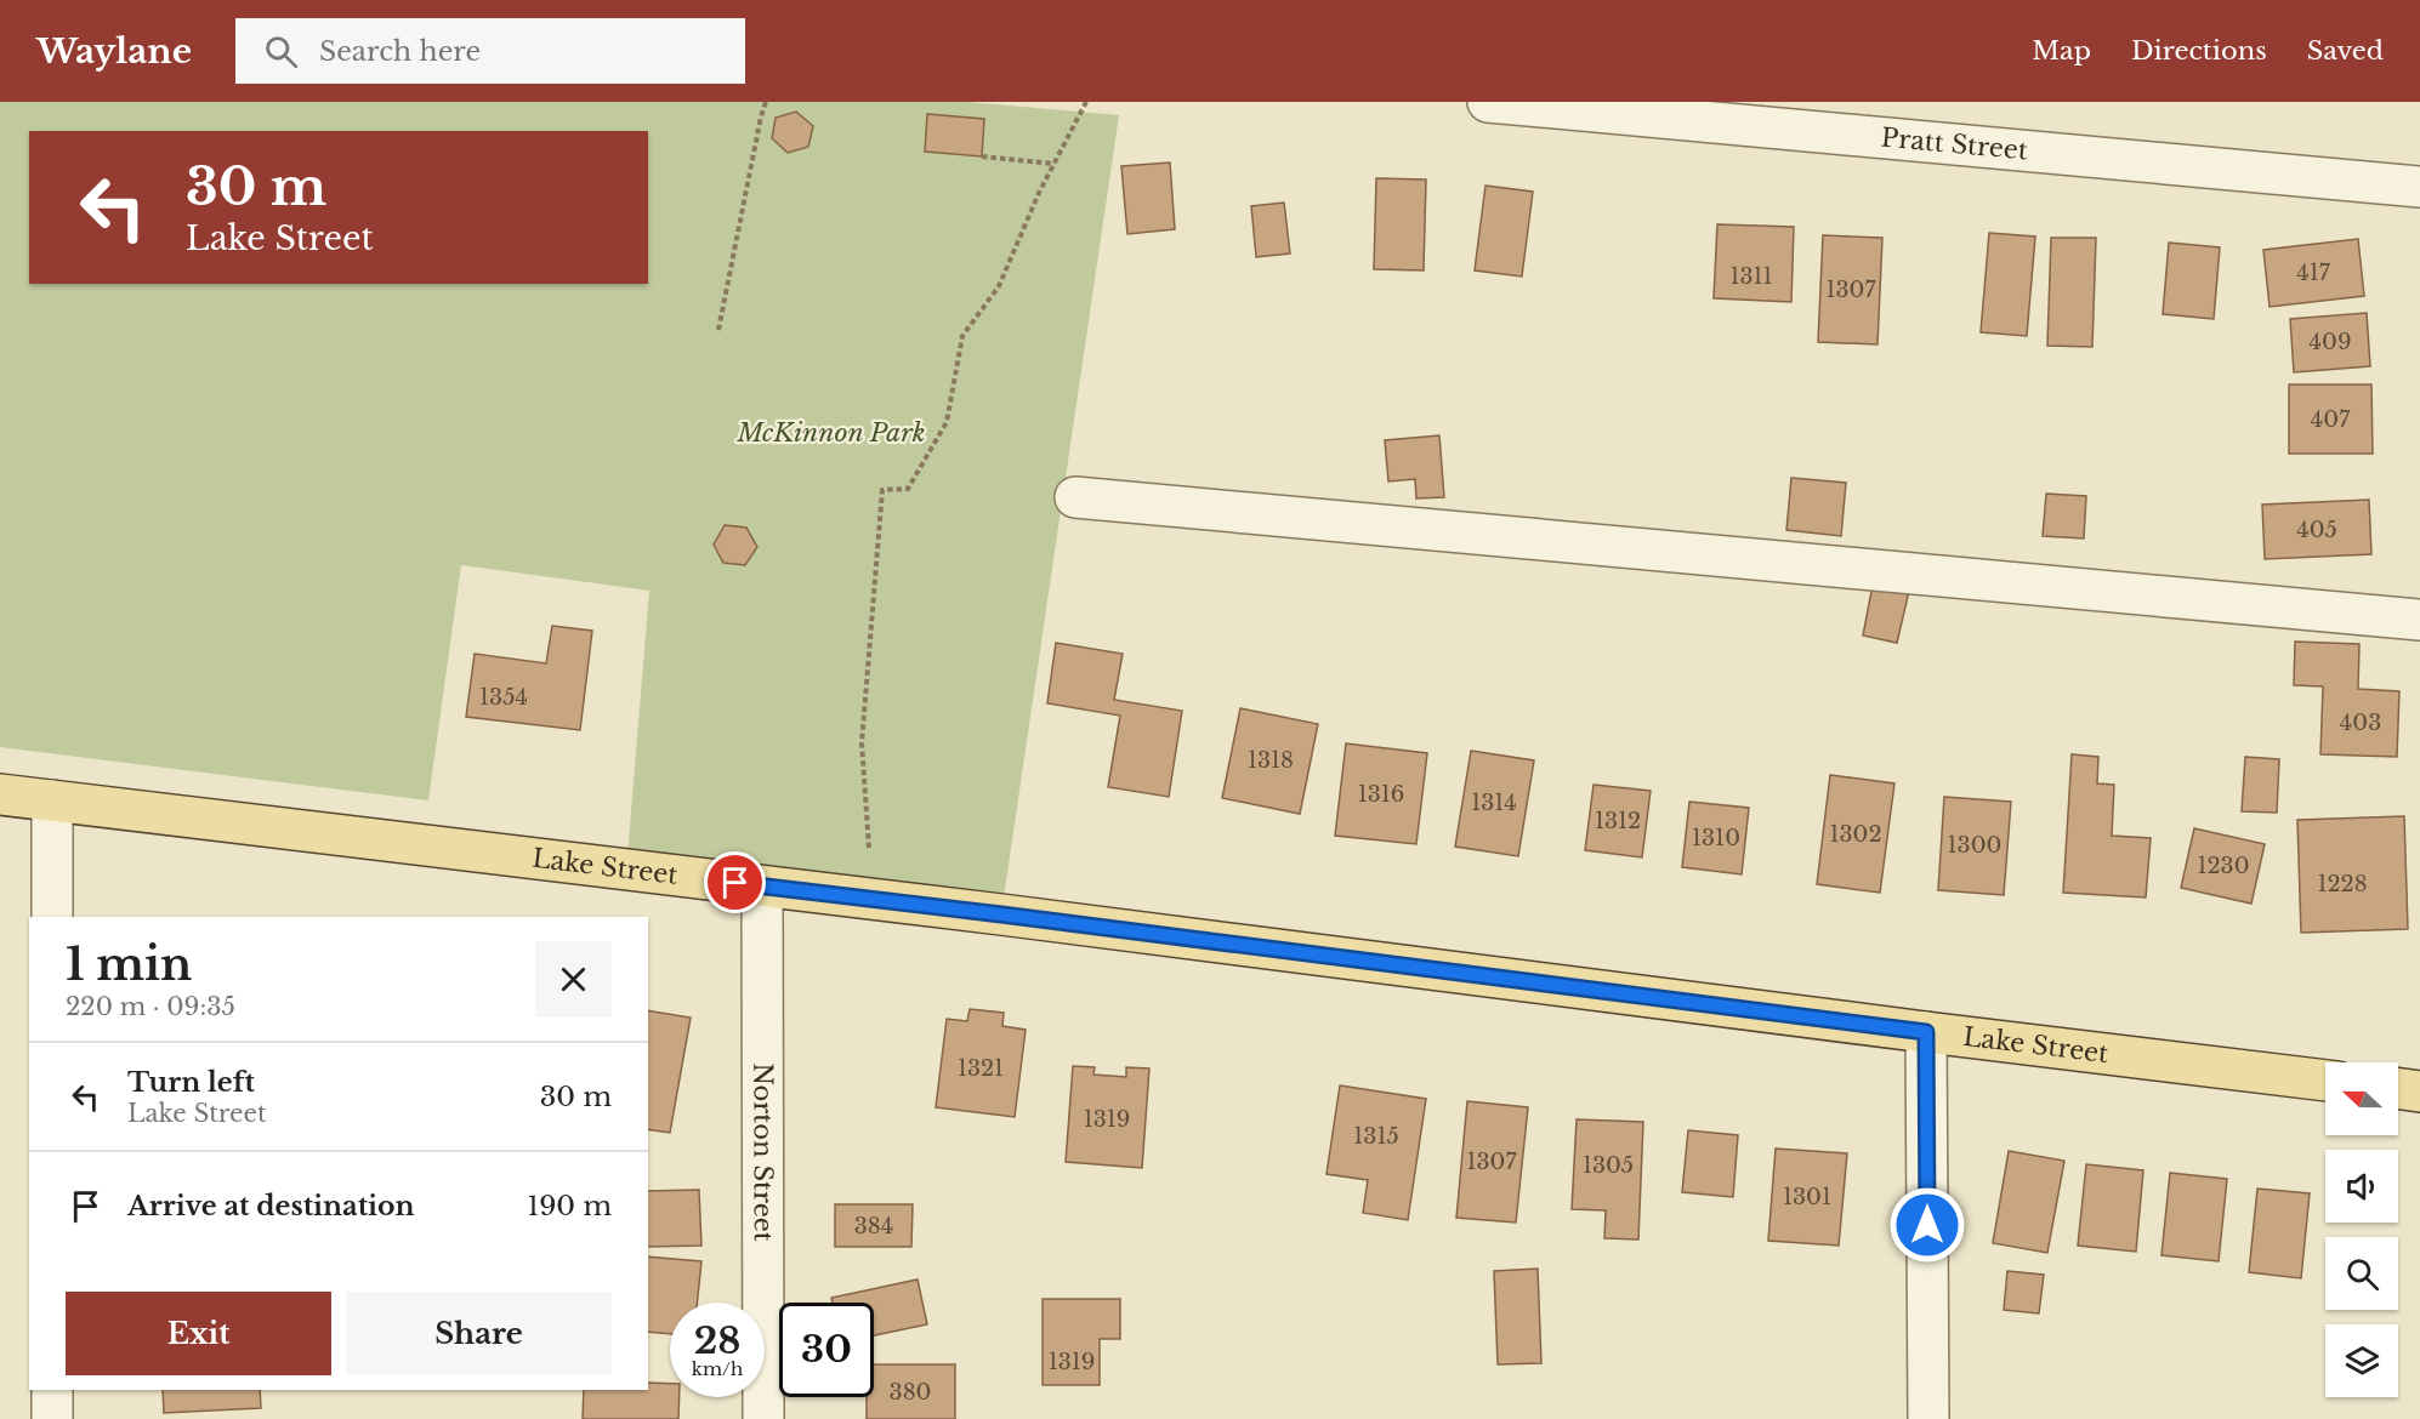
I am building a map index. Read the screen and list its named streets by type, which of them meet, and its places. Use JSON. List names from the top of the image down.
{
  "streets": {
    "main road": ["Lake Street"],
    "street": ["Pratt Street", "Norton Street"]
  },
  "crossings": [
    ["Lake Street", "Norton Street"]
  ],
  "parks": ["McKinnon Park"],
  "house_numbers": [
    "417",
    "1311",
    "1307",
    "409",
    "407",
    "405",
    "1354",
    "403",
    "1318",
    "1316",
    "1314",
    "1312",
    "1302",
    "1310",
    "1300",
    "1230",
    "1228",
    "1321",
    "1319",
    "1315",
    "1307",
    "1305",
    "1301",
    "384",
    "1319",
    "380"
  ],
  "north": "left",
  "page": {
    "header": "Waylane",
    "search": "Search here",
    "nav": ["Map", "Directions", "Saved"],
    "turn": ["30 m", "Lake Street"],
    "heading": ["1 min", "220 m · 09:35"],
    "list": [
      {
        "name": "Turn left",
        "note": "Lake Street",
        "value": "30 m"
      },
      {
        "name": "Arrive at destination",
        "value": "190 m"
      }
    ],
    "buttons": ["Exit", "Share"],
    "speed": "28 km/h",
    "limit": "30"
  }
}
